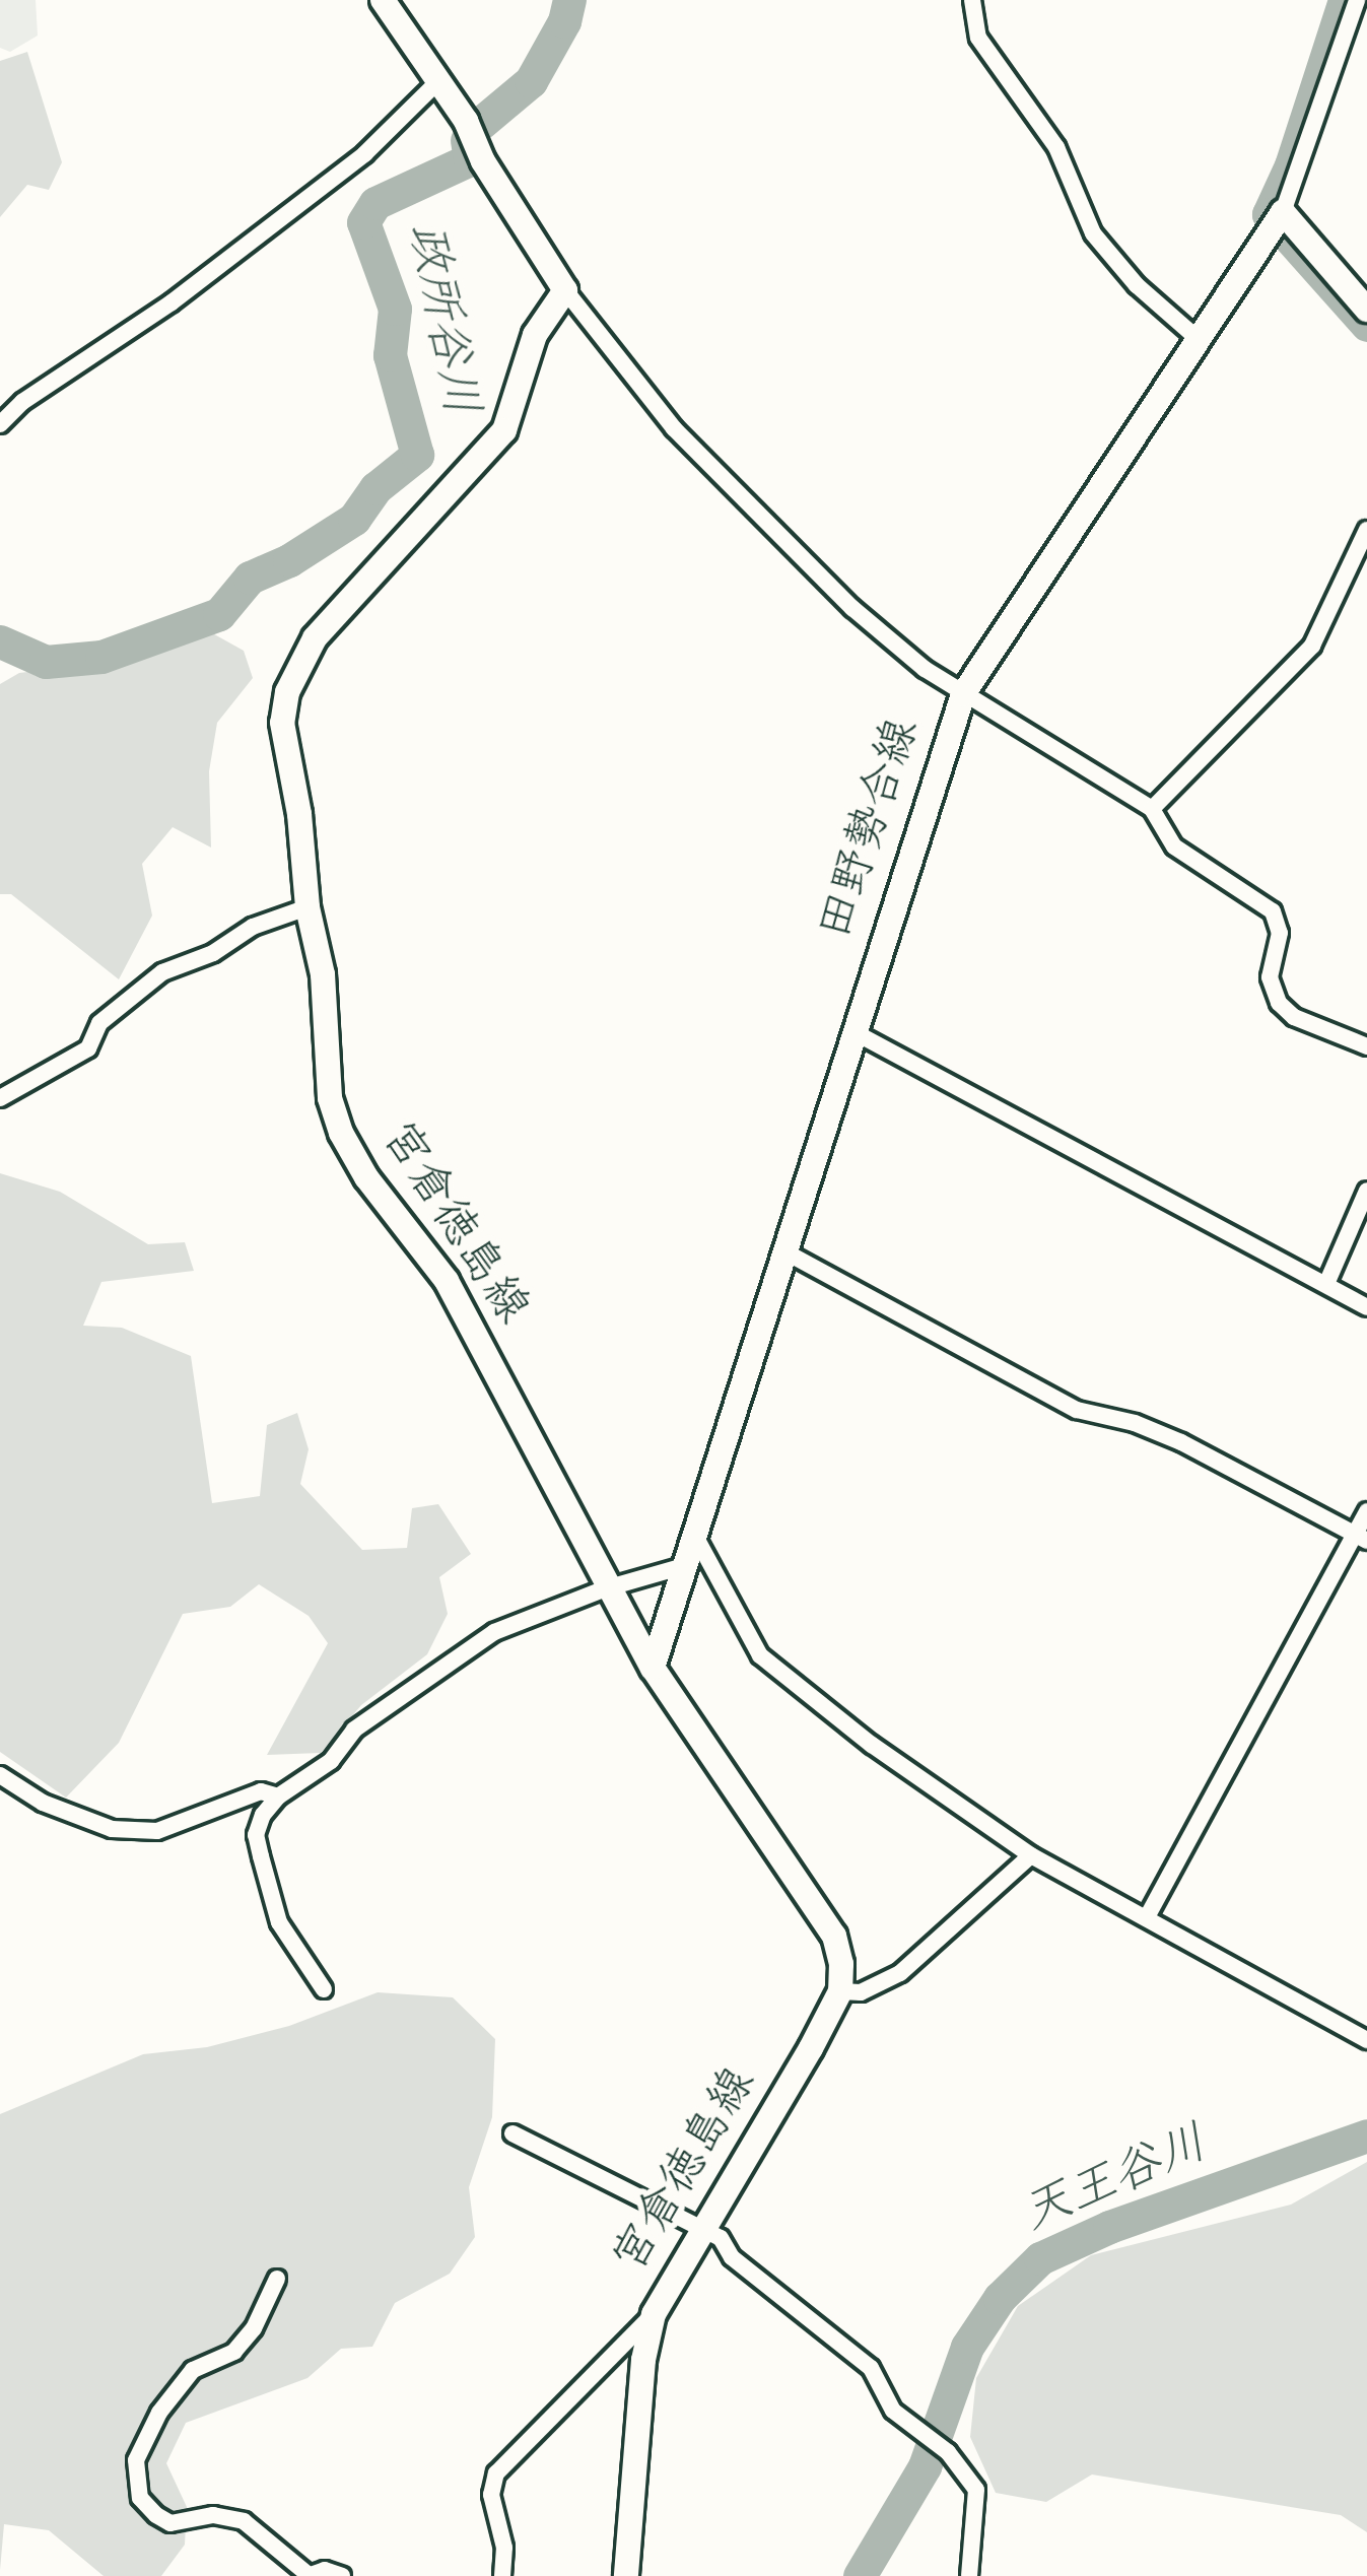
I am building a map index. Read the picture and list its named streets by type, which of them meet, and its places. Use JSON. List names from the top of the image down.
{
  "streets": {
    "main road": ["田野勢合線", "宮倉徳島線"]
  },
  "crossings": [
    ["田野勢合線", "宮倉徳島線"]
  ],
  "water": ["政所谷川", "天王谷川"]
}
